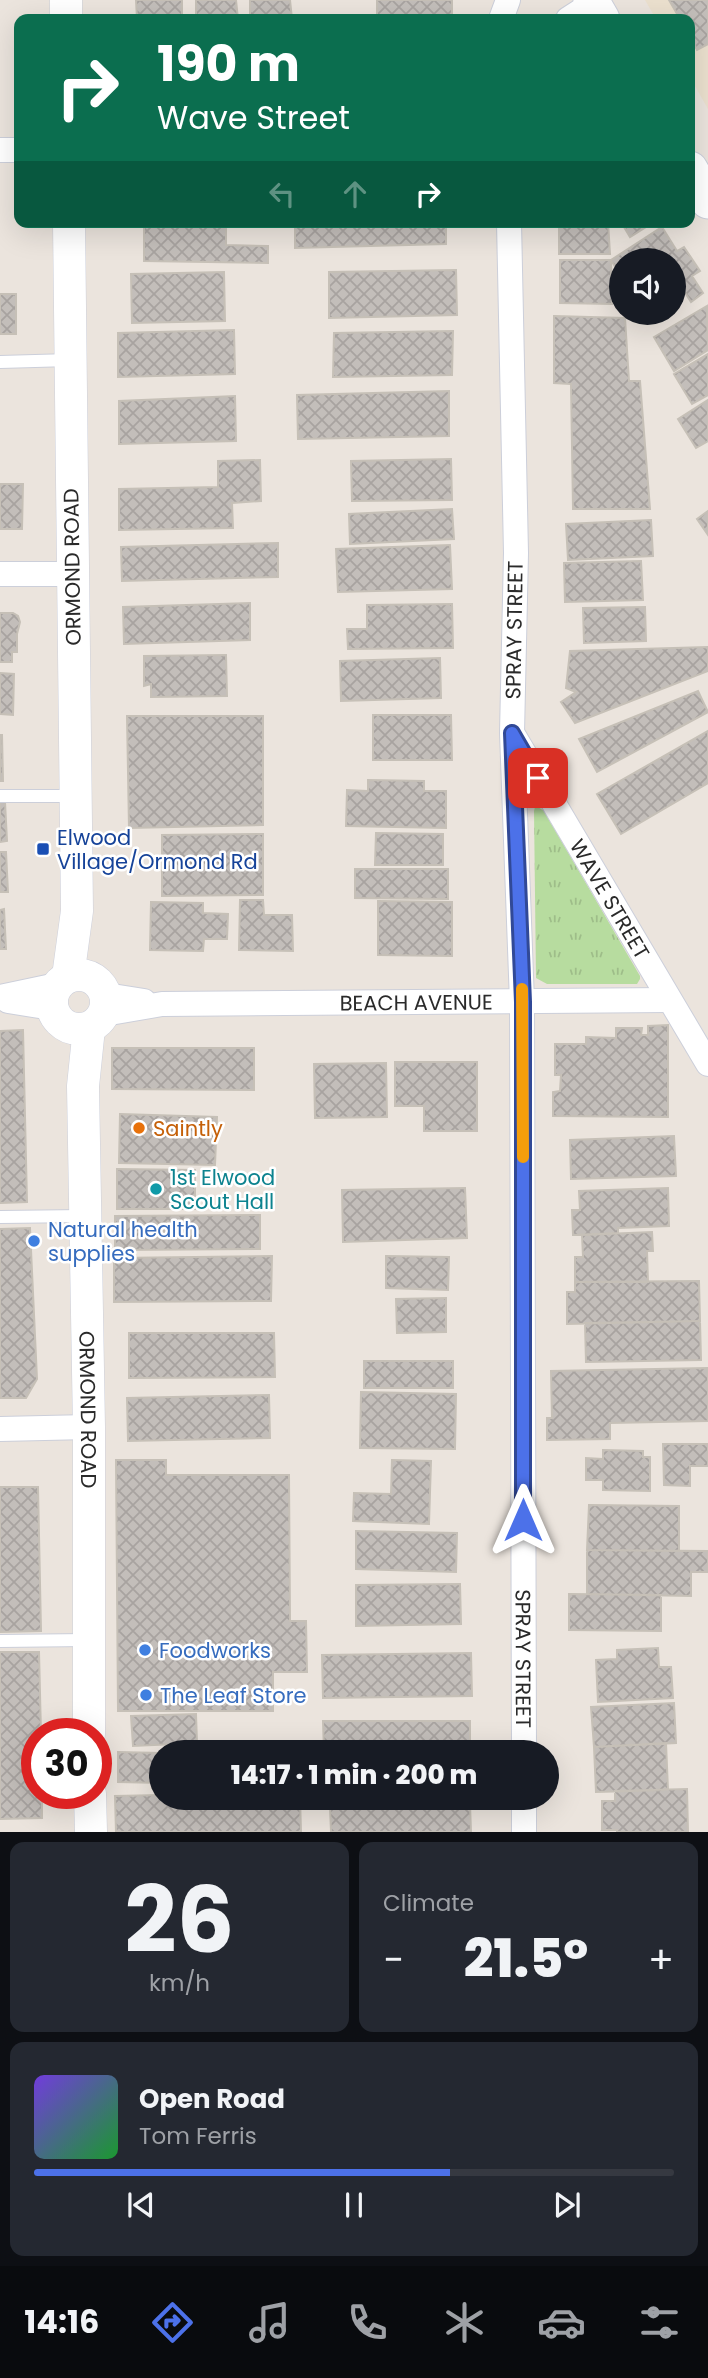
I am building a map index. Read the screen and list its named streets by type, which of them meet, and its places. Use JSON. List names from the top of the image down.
{
  "streets": {
    "street": [
      "ORMOND ROAD",
      "SPRAY STREET",
      "WAVE STREET",
      "BEACH AVENUE"
    ]
  },
  "crossings": [
    ["ORMOND ROAD", "BEACH AVENUE"],
    ["SPRAY STREET", "WAVE STREET"],
    ["SPRAY STREET", "BEACH AVENUE"],
    ["WAVE STREET", "BEACH AVENUE"]
  ],
  "places": {
    "transit": ["Elwood Village/Ormond Rd"],
    "other": [
      "Saintly",
      "1st Elwood Scout Hall",
      "Natural health supplies",
      "Foodworks",
      "The Leaf Store"
    ]
  },
  "page": {
    "turn": ["190 m", "Wave Street"],
    "limit": "30",
    "trip": "14:17 · 1 min · 200 m",
    "tile": [
      ["26", "km/h"],
      "Climate"
    ],
    "heat": ["−", "21.5°", "+"],
    "song": ["Open Road", "Tom Ferris"],
    "tabs": "14:16"
  }
}
